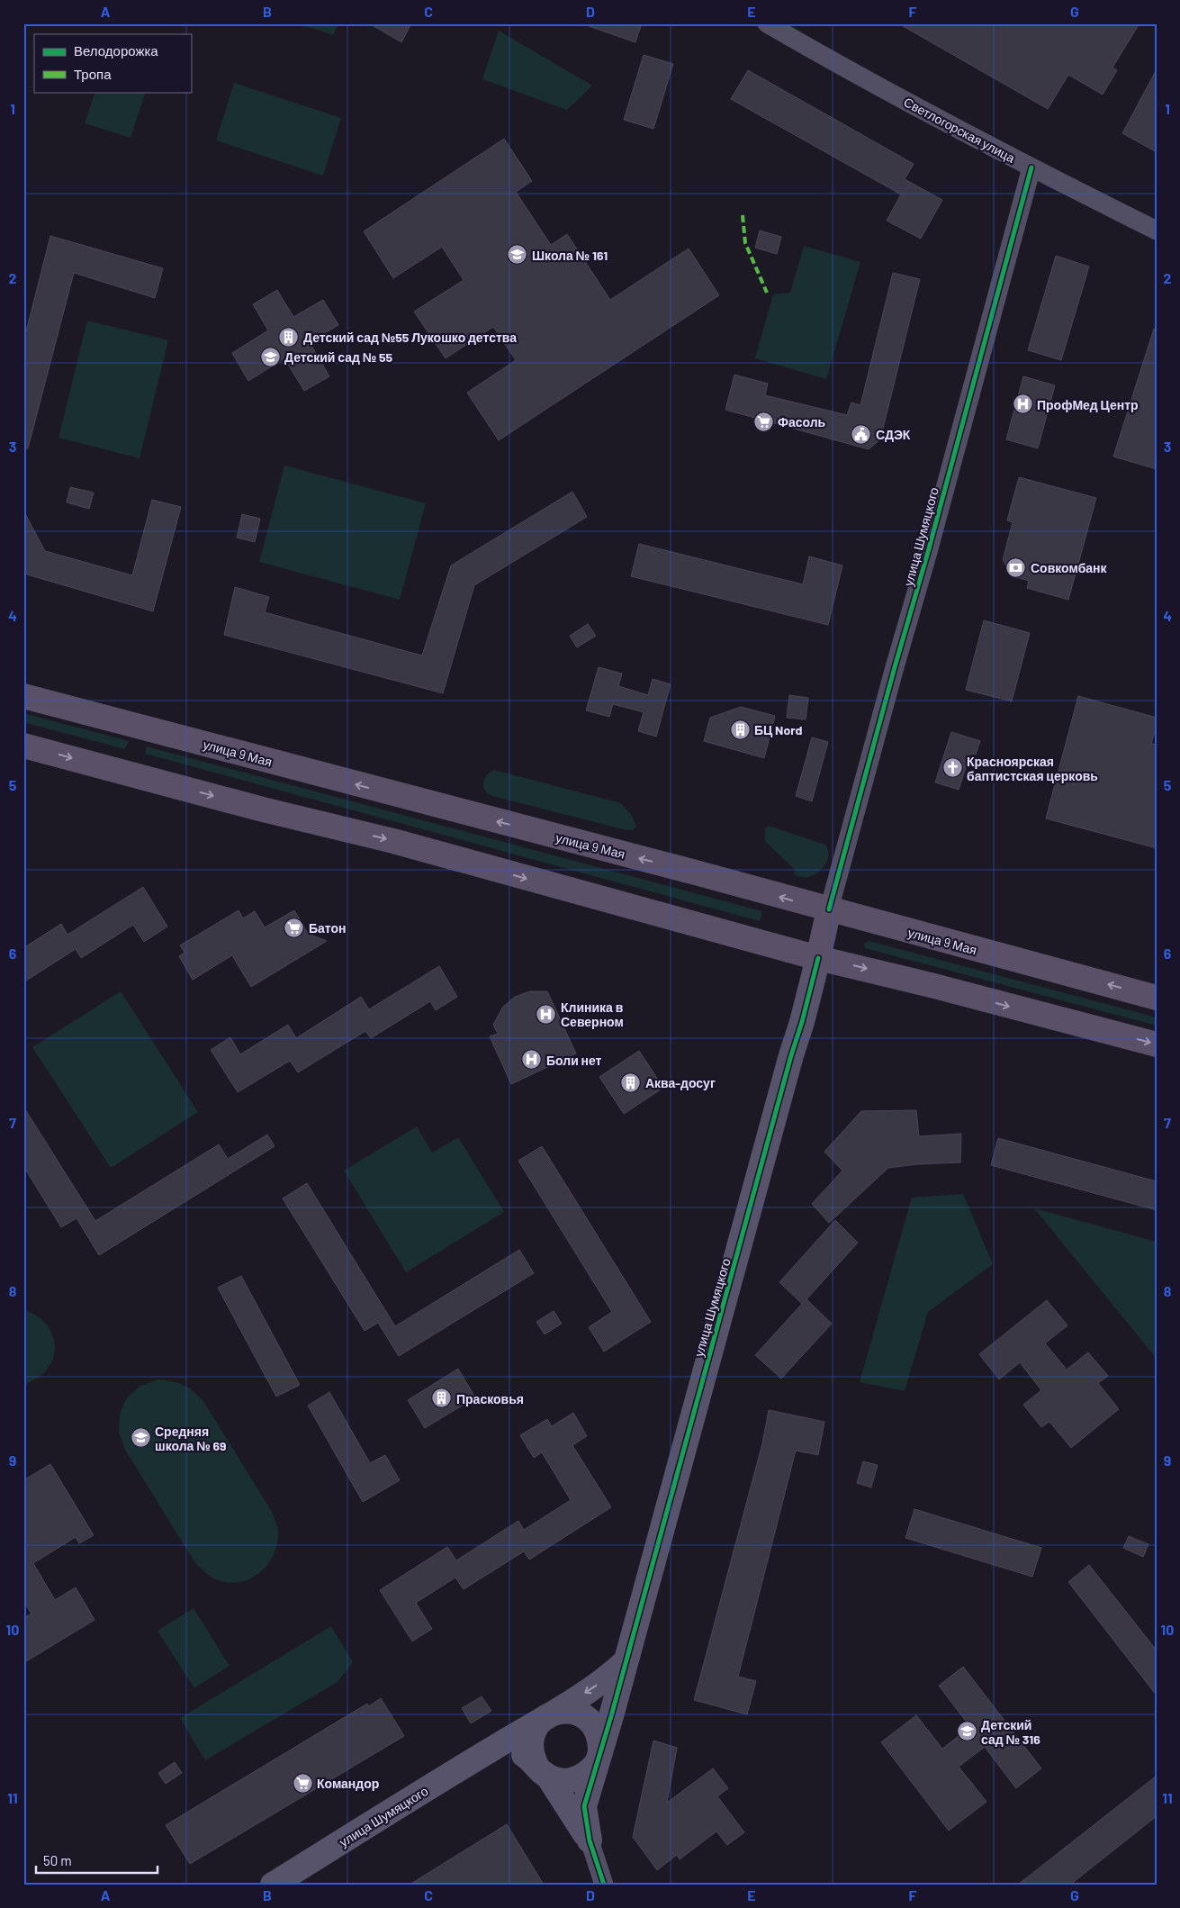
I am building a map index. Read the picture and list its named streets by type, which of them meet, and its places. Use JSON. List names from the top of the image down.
{
  "streets": {
    "main road": ["улица 9 Мая"],
    "street": ["Светлогорская улица", "улица Шумяцкого"]
  },
  "crossings": [
    ["Светлогорская улица", "улица Шумяцкого"],
    ["улица Шумяцкого", "улица 9 Мая"]
  ],
  "places": {
    "school or university": [
      "Школа № 161",
      "Детский сад № 55",
      "Средняя школа № 69",
      "Детский сад № 316"
    ],
    "building": [
      "Детский сад №55 Лукошко детства",
      "БЦ Nord",
      "Аква-досуг",
      "Прасковья"
    ],
    "hospital": ["ПрофМед Центр", "Клиника в Северном", "Боли нет"],
    "supermarket": ["Фасоль", "Батон", "Командор"],
    "public building": ["СДЭК"],
    "bank": ["Совкомбанк"],
    "church": ["Красноярская баптистская церковь"]
  },
  "legend": ["Велодорожка", "Тропа"],
  "scale_bar": "50 m",
  "grid": {
    "columns": [
      "A",
      "B",
      "C",
      "D",
      "E",
      "F",
      "G"
    ],
    "rows": [
      "1",
      "2",
      "3",
      "4",
      "5",
      "6",
      "7",
      "8",
      "9",
      "10",
      "11"
    ]
  }
}
